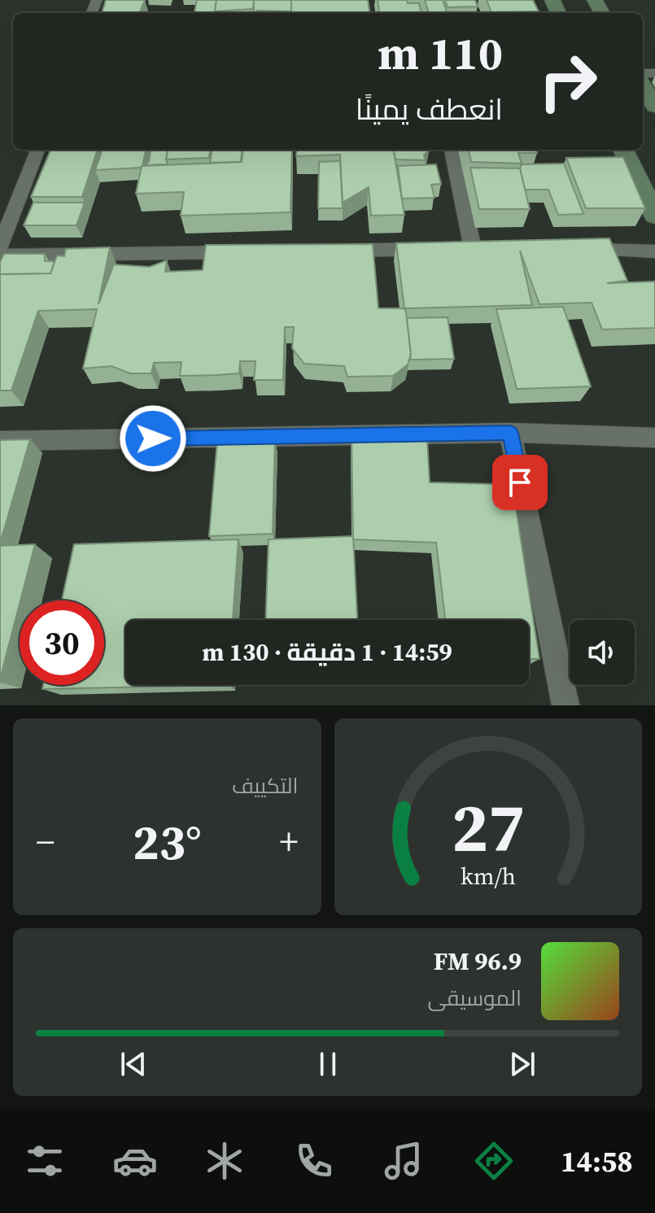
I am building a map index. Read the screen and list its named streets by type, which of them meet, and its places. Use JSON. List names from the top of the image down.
{
  "page": {
    "turn": ["110 m", "انعطف يمينًا"],
    "limit": "30",
    "trip": "14:59 · 1 دقيقة · 130 m",
    "tile": "التكييف",
    "heat": ["−", "23°", "+"],
    "song": ["96.9 FM", "الموسيقى"],
    "tabs": "14:58",
    "gauge": ["27", "km/h"]
  }
}
